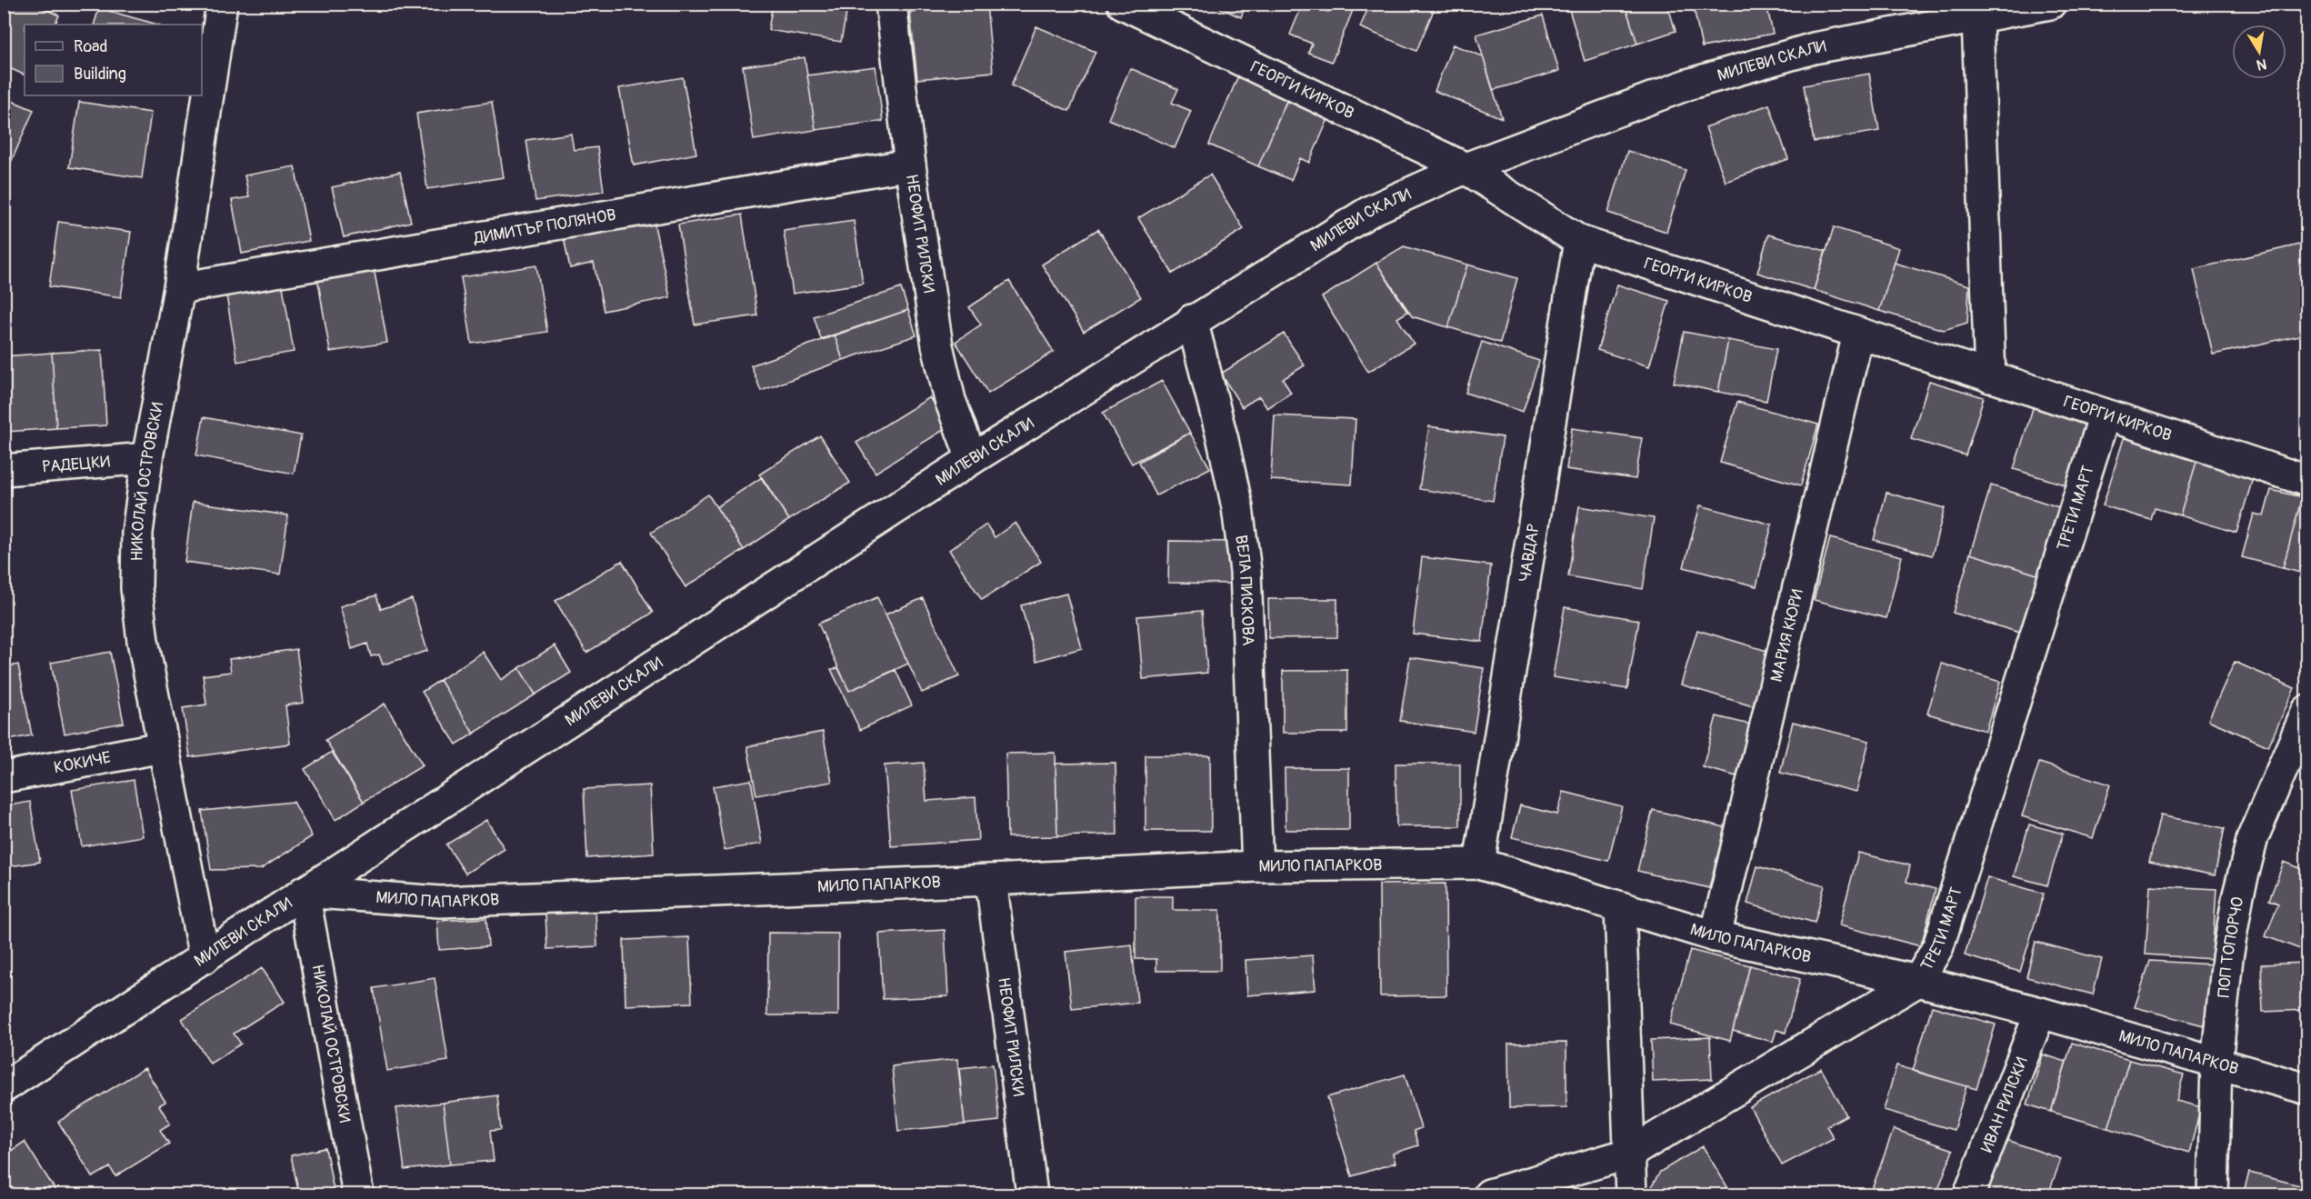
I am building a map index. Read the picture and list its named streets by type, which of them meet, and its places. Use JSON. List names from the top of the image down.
{
  "streets": {
    "street": [
      "МИЛЕВИ СКАЛИ",
      "ГЕОРГИ КИРКОВ",
      "ДИМИТЪР ПОЛЯНОВ",
      "НЕОФИТ РИЛСКИ",
      "РАДЕЦКИ",
      "НИКОЛАЙ ОСТРОВСКИ",
      "ТРЕТИ МАРТ",
      "ЧАВДАР",
      "ВЕЛА ПИСКОВА",
      "МАРИЯ КЮРИ",
      "КОКИЧЕ",
      "МИЛО ПАПАРКОВ",
      "ПОП ТОПОРЧО",
      "ИВАН РИЛСКИ"
    ]
  },
  "crossings": [
    ["МИЛЕВИ СКАЛИ", "ГЕОРГИ КИРКОВ"],
    ["МИЛЕВИ СКАЛИ", "НЕОФИТ РИЛСКИ"],
    ["МИЛЕВИ СКАЛИ", "НИКОЛАЙ ОСТРОВСКИ"],
    ["МИЛЕВИ СКАЛИ", "ВЕЛА ПИСКОВА"],
    ["МИЛЕВИ СКАЛИ", "МИЛО ПАПАРКОВ"],
    ["ГЕОРГИ КИРКОВ", "ТРЕТИ МАРТ"],
    ["ГЕОРГИ КИРКОВ", "ЧАВДАР"],
    ["ГЕОРГИ КИРКОВ", "МАРИЯ КЮРИ"],
    ["ДИМИТЪР ПОЛЯНОВ", "НЕОФИТ РИЛСКИ"],
    ["ДИМИТЪР ПОЛЯНОВ", "НИКОЛАЙ ОСТРОВСКИ"],
    ["НЕОФИТ РИЛСКИ", "МИЛО ПАПАРКОВ"],
    ["РАДЕЦКИ", "НИКОЛАЙ ОСТРОВСКИ"],
    ["НИКОЛАЙ ОСТРОВСКИ", "КОКИЧЕ"],
    ["НИКОЛАЙ ОСТРОВСКИ", "МИЛО ПАПАРКОВ"],
    ["ТРЕТИ МАРТ", "МИЛО ПАПАРКОВ"],
    ["ЧАВДАР", "МИЛО ПАПАРКОВ"],
    ["ВЕЛА ПИСКОВА", "МИЛО ПАПАРКОВ"],
    ["МАРИЯ КЮРИ", "МИЛО ПАПАРКОВ"],
    ["МИЛО ПАПАРКОВ", "ПОП ТОПОРЧО"],
    ["МИЛО ПАПАРКОВ", "ИВАН РИЛСКИ"]
  ],
  "legend": ["Road", "Building"],
  "north": "bottom"
}
